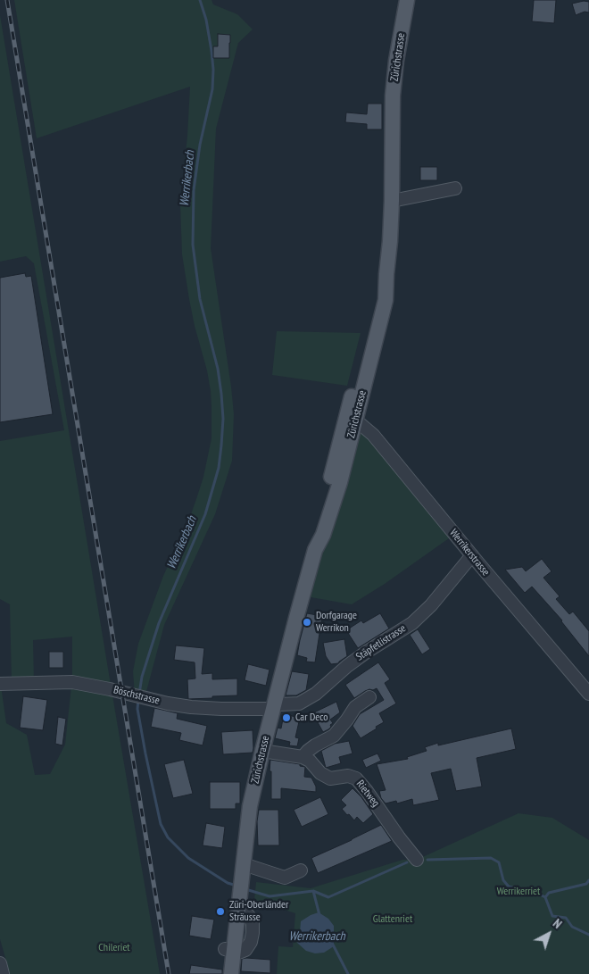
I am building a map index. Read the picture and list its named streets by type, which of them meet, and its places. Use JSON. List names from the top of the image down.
{
  "streets": {
    "main road": ["Zürichstrasse"],
    "street": [
      "Werrikerstrasse",
      "Stäpfetlistrasse",
      "Böschstrasse",
      "Rietweg"
    ]
  },
  "crossings": [
    ["Zürichstrasse", "Werrikerstrasse"],
    ["Zürichstrasse", "Stäpfetlistrasse"],
    ["Zürichstrasse", "Böschstrasse"],
    ["Werrikerstrasse", "Stäpfetlistrasse"],
    ["Stäpfetlistrasse", "Böschstrasse"]
  ],
  "water": ["Werrikerbach"],
  "parks": ["Werrikerriet", "Glattenriet", "Chileriet"],
  "places": ["Dorfgarage Werrikon", "Car Deco", "Züri-Oberländer Sträusse"],
  "north": "top right"
}
